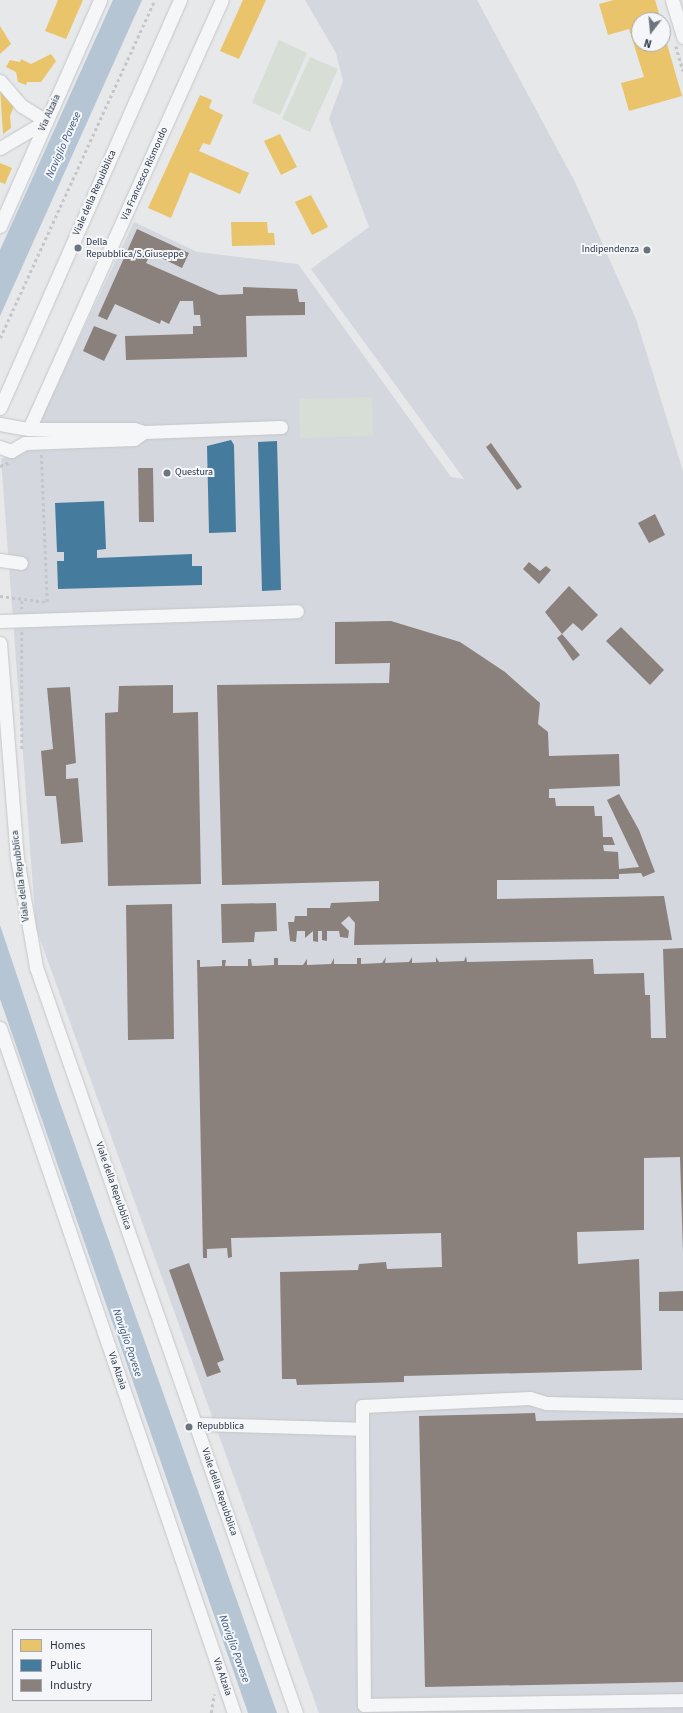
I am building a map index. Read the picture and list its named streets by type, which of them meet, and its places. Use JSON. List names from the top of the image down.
{
  "streets": {
    "street": ["Via Alzaia", "Via Francesco Rismondo", "Viale della Repubblica"]
  },
  "water": ["Naviglio Pavese"],
  "places": [
    "Della Repubblica/S.Giuseppe",
    "Indipendenza",
    "Questura",
    "Repubblica"
  ],
  "legend": ["Homes", "Public", "Industry"],
  "north": "bottom"
}
